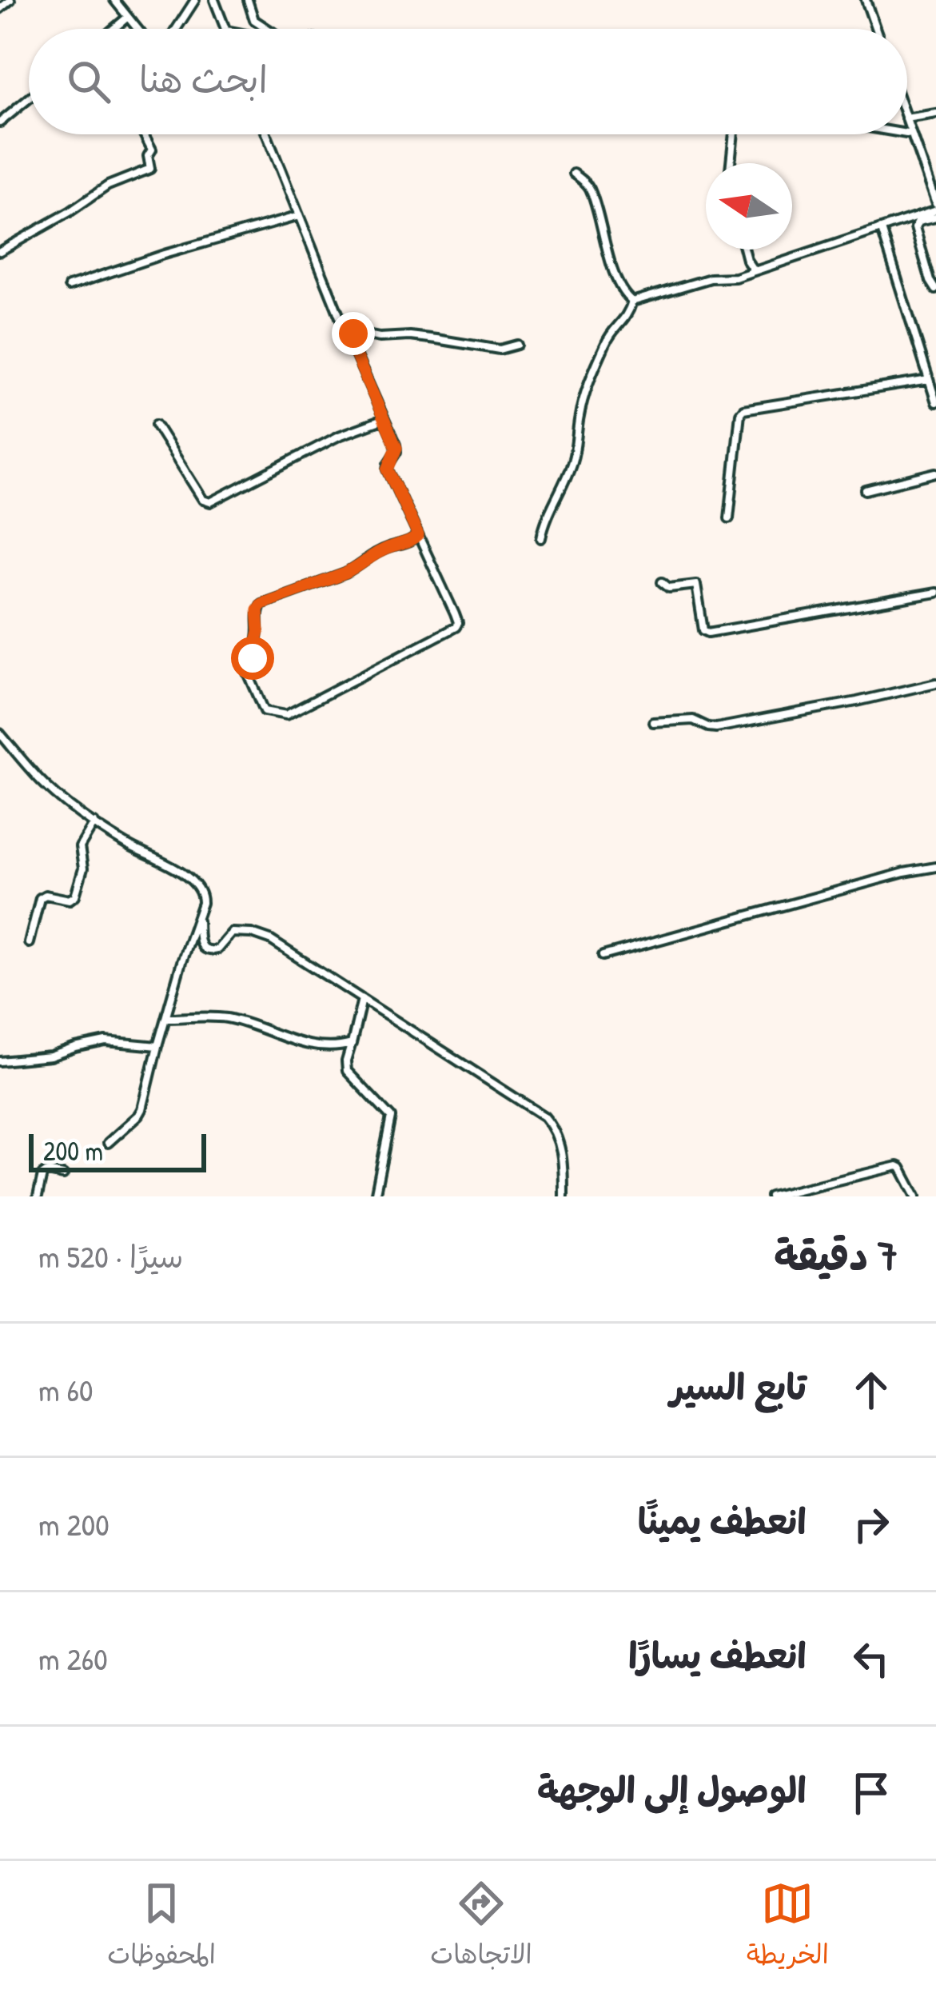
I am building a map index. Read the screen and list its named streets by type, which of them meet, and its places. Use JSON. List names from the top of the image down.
{
  "scale_bar": "200 m",
  "north": "left",
  "page": {
    "search": "ابحث هنا",
    "scale": "200 m",
    "heading": ["7 دقيقة", "سيرًا · 520 m"],
    "list": [
      ["تابع السير", "60 m"],
      ["انعطف يمينًا", "200 m"],
      ["انعطف يسارًا", "260 m"],
      "الوصول إلى الوجهة"
    ],
    "nav": ["الخريطة", "الاتجاهات", "المحفوظات"]
  }
}
